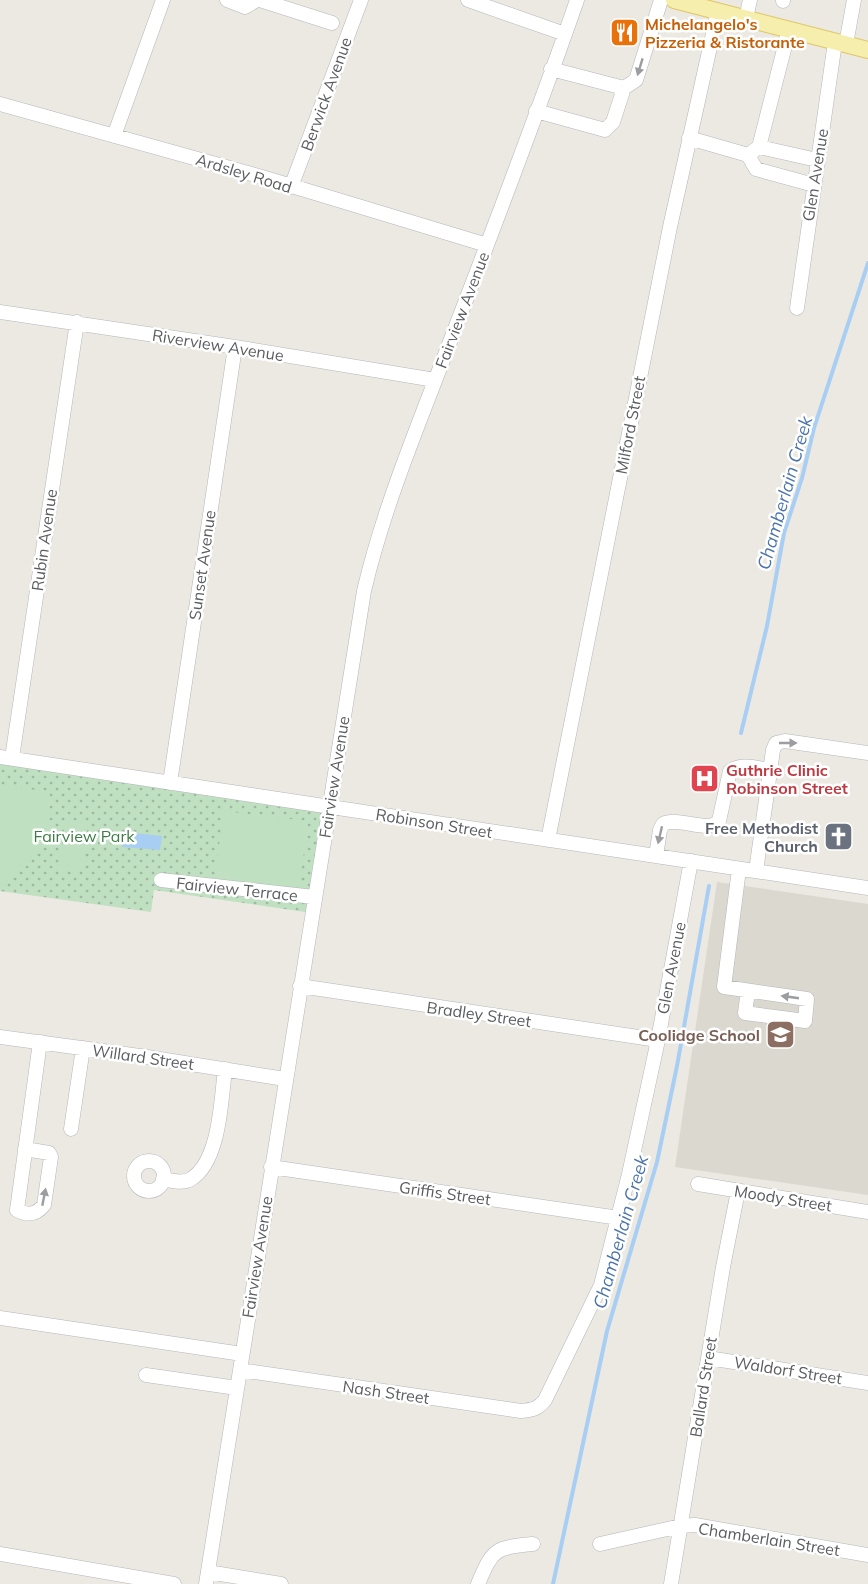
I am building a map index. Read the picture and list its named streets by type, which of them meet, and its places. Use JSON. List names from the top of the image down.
{
  "streets": {
    "street": [
      "Berwick Avenue",
      "Ardsley Road",
      "Glen Avenue",
      "Fairview Avenue",
      "Riverview Avenue",
      "Milford Street",
      "Rubin Avenue",
      "Sunset Avenue",
      "Robinson Street",
      "Fairview Terrace",
      "Bradley Street",
      "Willard Street",
      "Griffis Street",
      "Moody Street",
      "Waldorf Street",
      "Ballard Street",
      "Nash Street",
      "Chamberlain Street"
    ]
  },
  "crossings": [
    ["Berwick Avenue", "Ardsley Road"],
    ["Ardsley Road", "Fairview Avenue"],
    ["Glen Avenue", "Robinson Street"],
    ["Glen Avenue", "Bradley Street"],
    ["Glen Avenue", "Griffis Street"],
    ["Glen Avenue", "Nash Street"],
    ["Fairview Avenue", "Riverview Avenue"],
    ["Fairview Avenue", "Robinson Street"],
    ["Fairview Avenue", "Fairview Terrace"],
    ["Fairview Avenue", "Bradley Street"],
    ["Fairview Avenue", "Willard Street"],
    ["Fairview Avenue", "Griffis Street"],
    ["Fairview Avenue", "Nash Street"],
    ["Riverview Avenue", "Rubin Avenue"],
    ["Riverview Avenue", "Sunset Avenue"],
    ["Milford Street", "Robinson Street"],
    ["Rubin Avenue", "Robinson Street"],
    ["Sunset Avenue", "Robinson Street"],
    ["Moody Street", "Ballard Street"],
    ["Waldorf Street", "Ballard Street"],
    ["Ballard Street", "Chamberlain Street"]
  ],
  "water": ["Chamberlain Creek"],
  "parks": ["Fairview Park"],
  "places": {
    "restaurant": ["Michelangelo's Pizzeria & Ristorante"],
    "hospital": ["Guthrie Clinic Robinson Street"],
    "church": ["Free Methodist Church"],
    "school or university": ["Coolidge School"]
  }
}
